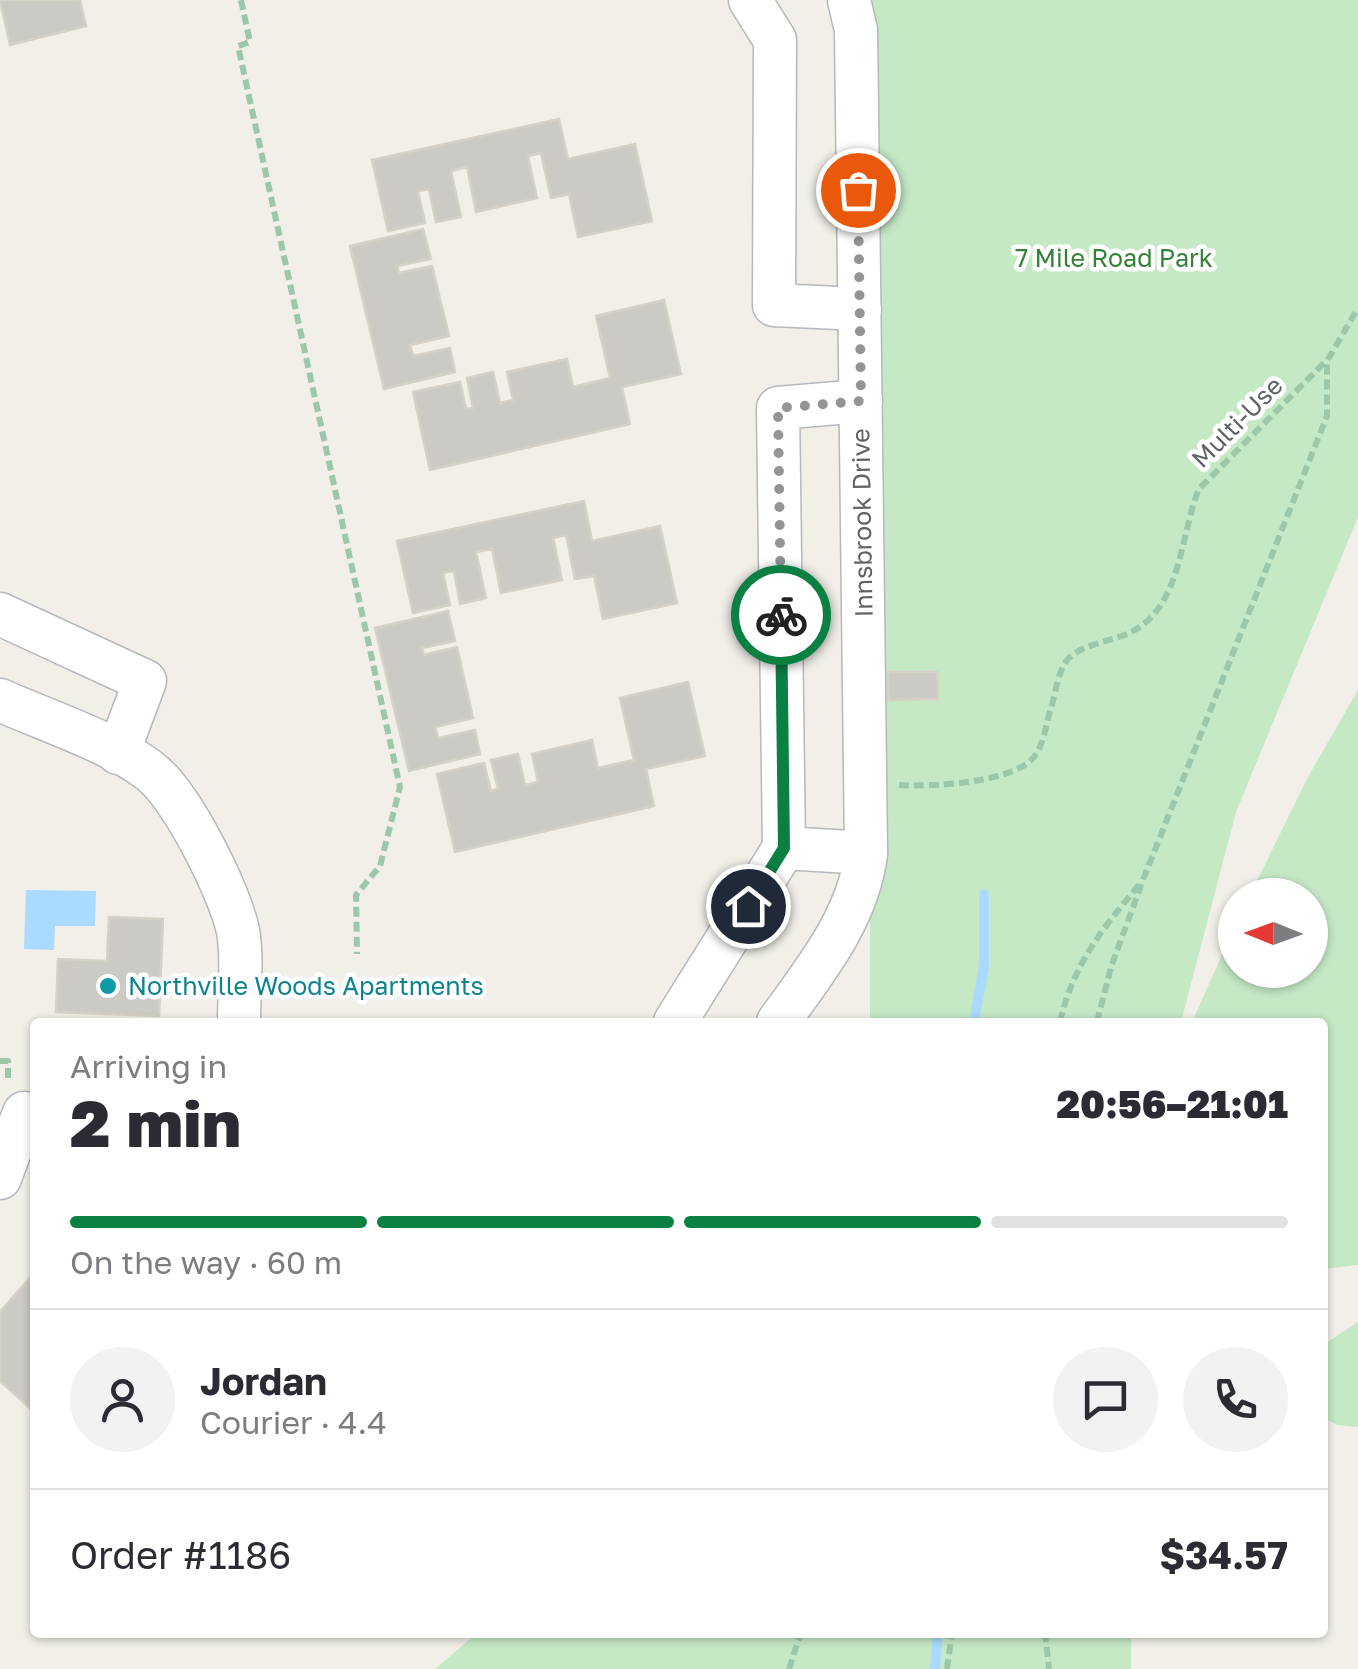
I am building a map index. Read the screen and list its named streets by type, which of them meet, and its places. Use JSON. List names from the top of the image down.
{
  "streets": {
    "street": ["Innsbrook Drive"],
    "path": ["Multi-Use"]
  },
  "crossings": [
    ["Multi-Use", "Innsbrook Drive"]
  ],
  "parks": ["7 Mile Road Park"],
  "places": ["Northville Woods Apartments"],
  "north": "left",
  "page": {
    "heading": ["2 min", "Arriving in", "20:56–21:01"],
    "panel": [
      "Jordan",
      "Courier · 4.4",
      "Order #1186",
      "$34.57"
    ],
    "bar": "On the way · 60 m"
  }
}
